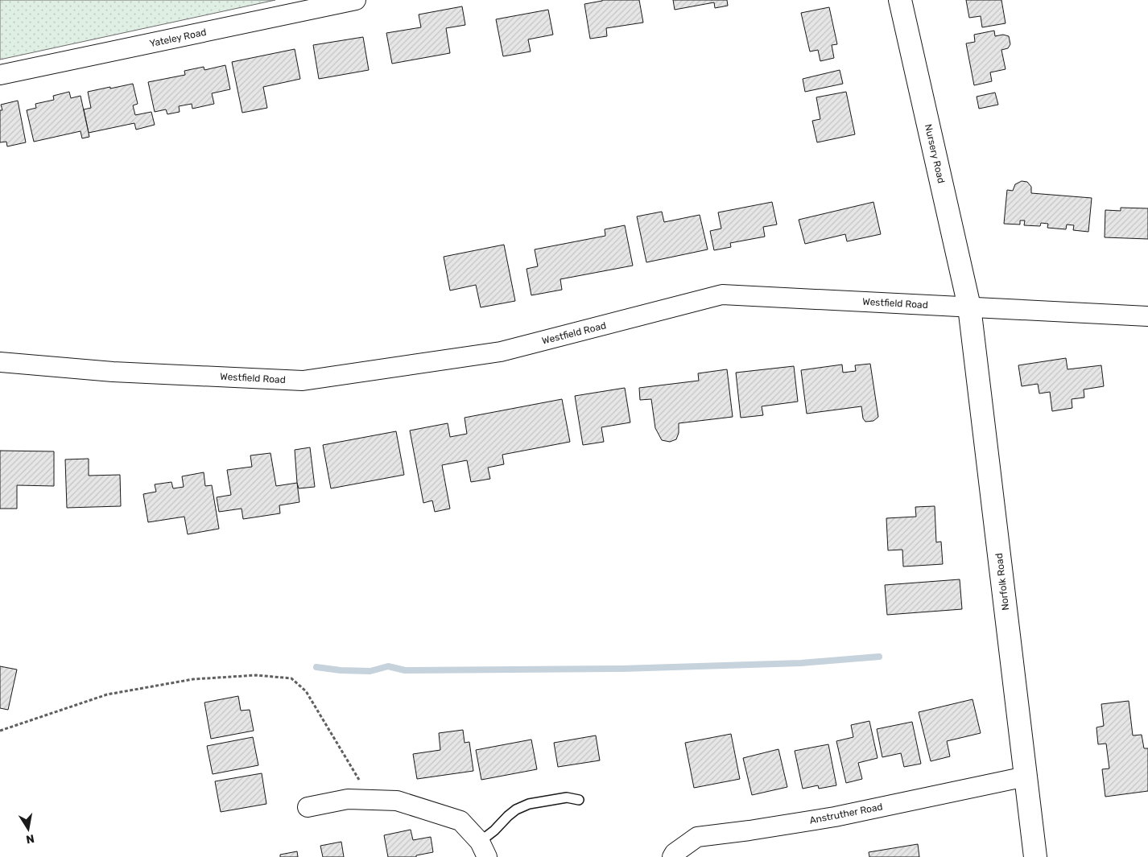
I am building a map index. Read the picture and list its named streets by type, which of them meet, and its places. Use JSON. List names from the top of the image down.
{
  "streets": {
    "main road": ["Nursery Road", "Norfolk Road"],
    "street": ["Yateley Road", "Westfield Road", "Anstruther Road"]
  },
  "crossings": [
    ["Nursery Road", "Westfield Road"],
    ["Nursery Road", "Norfolk Road"],
    ["Westfield Road", "Norfolk Road"],
    ["Norfolk Road", "Anstruther Road"]
  ],
  "north": "bottom"
}
